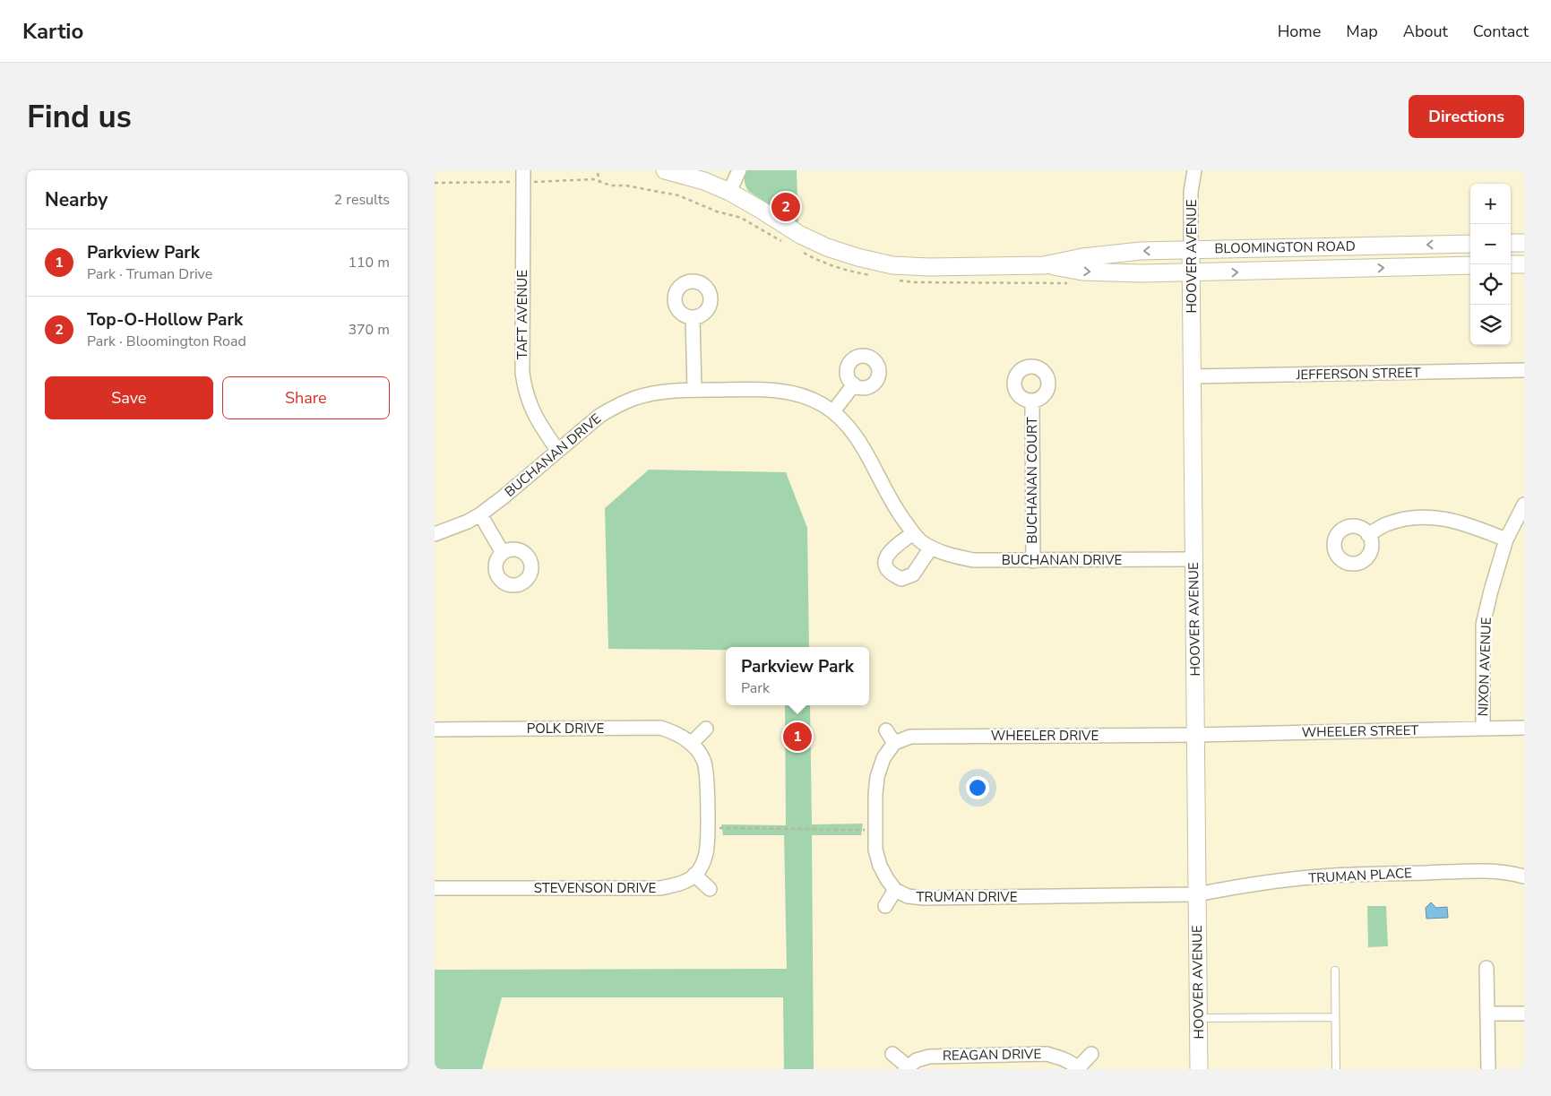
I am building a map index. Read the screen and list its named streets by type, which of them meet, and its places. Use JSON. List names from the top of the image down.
{
  "streets": {
    "street": [
      "BLOOMINGTON ROAD",
      "HOOVER AVENUE",
      "TAFT AVENUE",
      "JEFFERSON STREET",
      "BUCHANAN DRIVE",
      "BUCHANAN COURT",
      "NIXON AVENUE",
      "POLK DRIVE",
      "WHEELER STREET",
      "WHEELER DRIVE",
      "TRUMAN PLACE",
      "STEVENSON DRIVE",
      "TRUMAN DRIVE",
      "REAGAN DRIVE"
    ]
  },
  "crossings": [
    ["BLOOMINGTON ROAD", "HOOVER AVENUE"],
    ["HOOVER AVENUE", "JEFFERSON STREET"],
    ["HOOVER AVENUE", "BUCHANAN DRIVE"],
    ["HOOVER AVENUE", "WHEELER STREET"],
    ["HOOVER AVENUE", "WHEELER DRIVE"],
    ["HOOVER AVENUE", "TRUMAN PLACE"],
    ["HOOVER AVENUE", "TRUMAN DRIVE"],
    ["TAFT AVENUE", "BUCHANAN DRIVE"],
    ["BUCHANAN DRIVE", "BUCHANAN COURT"],
    ["NIXON AVENUE", "WHEELER STREET"],
    ["WHEELER STREET", "WHEELER DRIVE"],
    ["TRUMAN PLACE", "TRUMAN DRIVE"]
  ],
  "page": {
    "header": "Kartio",
    "nav": [
      "Home",
      "Map",
      "About",
      "Contact"
    ],
    "buttons": [
      "Directions",
      ["Save", "Share"]
    ],
    "title": "Find us",
    "heading": ["Nearby", "2 results"],
    "map_buttons": ["+", "−"],
    "pins": ["2", "1"],
    "list": [
      {
        "mark": "1",
        "name": "Parkview Park",
        "note": "Park · Truman Drive",
        "value": "110 m"
      },
      {
        "mark": "2",
        "name": "Top-O-Hollow Park",
        "note": "Park · Bloomington Road",
        "value": "370 m"
      }
    ],
    "popup": ["Parkview Park", "Park"]
  }
}
